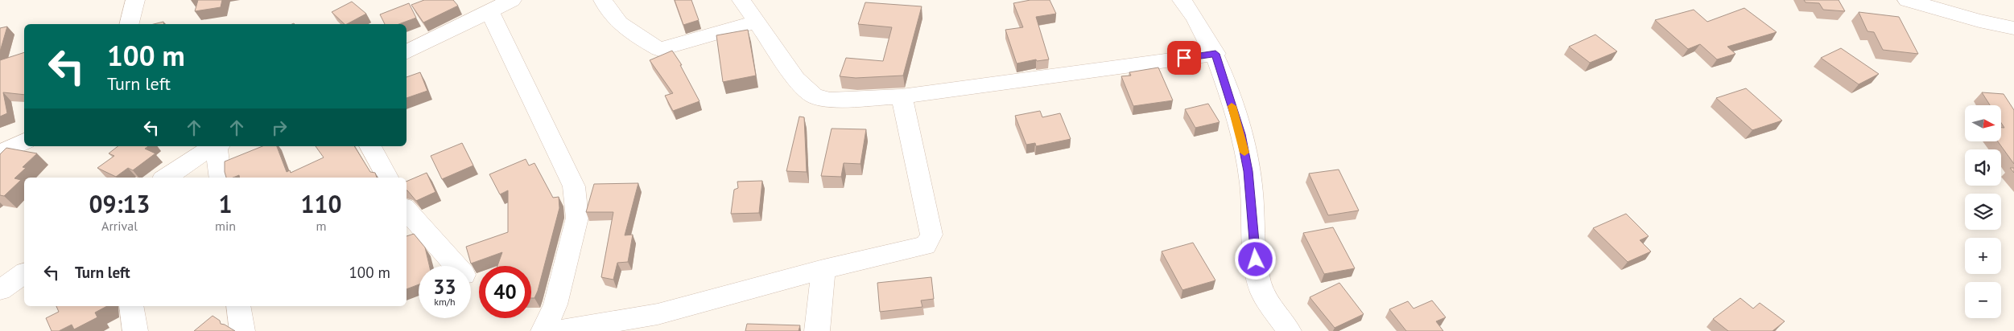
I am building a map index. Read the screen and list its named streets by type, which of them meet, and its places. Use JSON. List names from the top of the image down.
{
  "north": "right",
  "page": {
    "turn": ["100 m", "Turn left"],
    "map_buttons": ["+", "−"],
    "eta": [
      "09:13",
      "Arrival",
      "1",
      "min",
      "110",
      "m"
    ],
    "list": [
      {
        "name": "Turn left",
        "value": "100 m"
      }
    ],
    "speed": "33 km/h",
    "limit": "40"
  }
}
